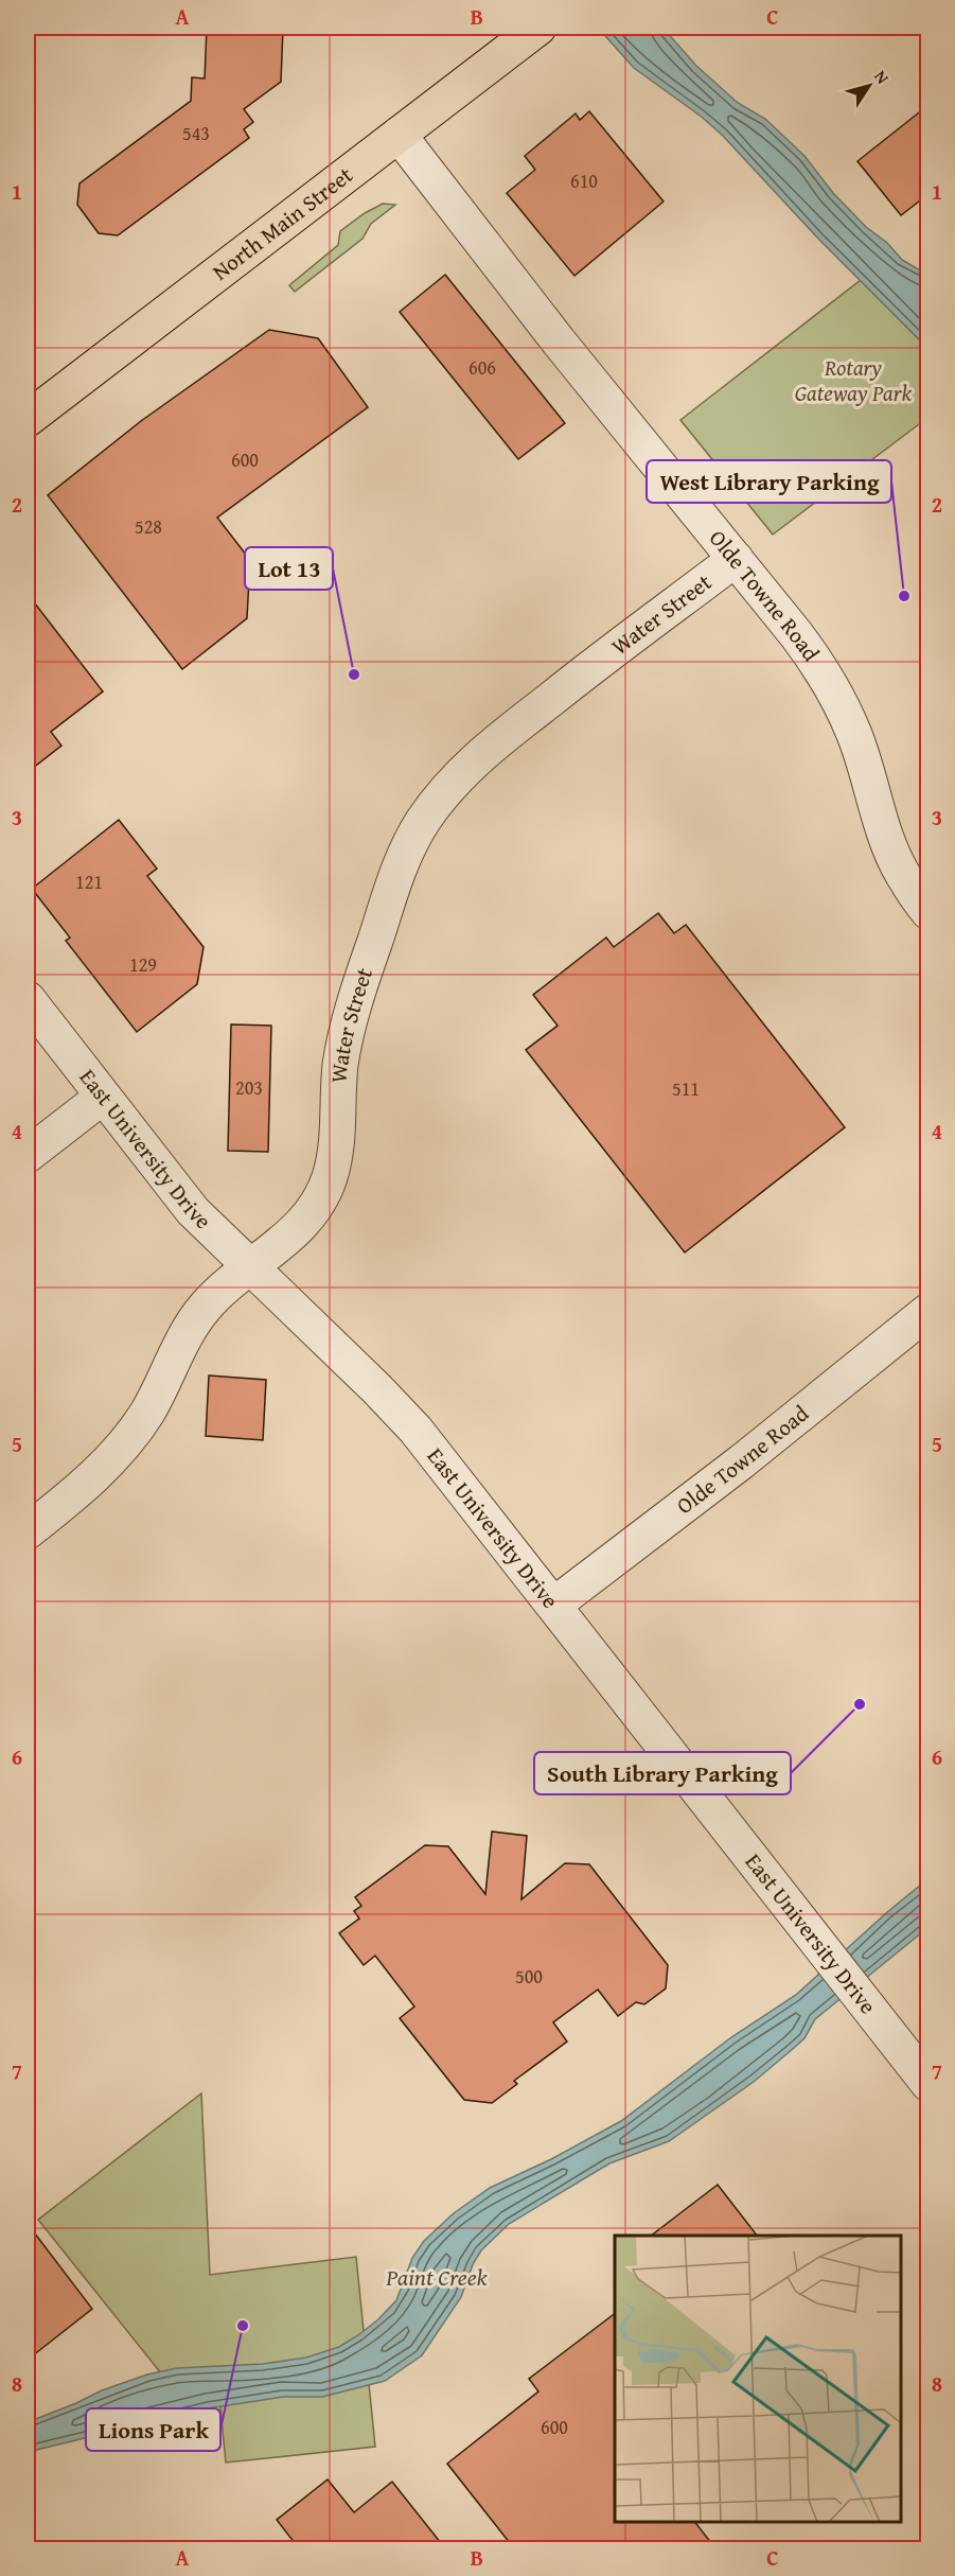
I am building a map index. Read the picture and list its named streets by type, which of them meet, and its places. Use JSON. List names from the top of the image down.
{
  "streets": {
    "main road": ["North Main Street"],
    "street": ["Olde Towne Road", "Water Street", "East University Drive"]
  },
  "crossings": [
    ["North Main Street", "Olde Towne Road"],
    ["Olde Towne Road", "Water Street"],
    ["Olde Towne Road", "East University Drive"],
    ["Water Street", "East University Drive"]
  ],
  "water": ["Paint Creek"],
  "parks": ["Rotary Gateway Park"],
  "places": [
    "West Library Parking",
    "Lot 13",
    "South Library Parking",
    "Lions Park"
  ],
  "house_numbers": [
    "543",
    "610",
    "606",
    "600",
    "528",
    "121",
    "129",
    "203",
    "511",
    "500",
    "600"
  ],
  "north": "top right",
  "grid": {
    "columns": ["A", "B", "C"],
    "rows": [
      "1",
      "2",
      "3",
      "4",
      "5",
      "6",
      "7",
      "8"
    ]
  }
}
